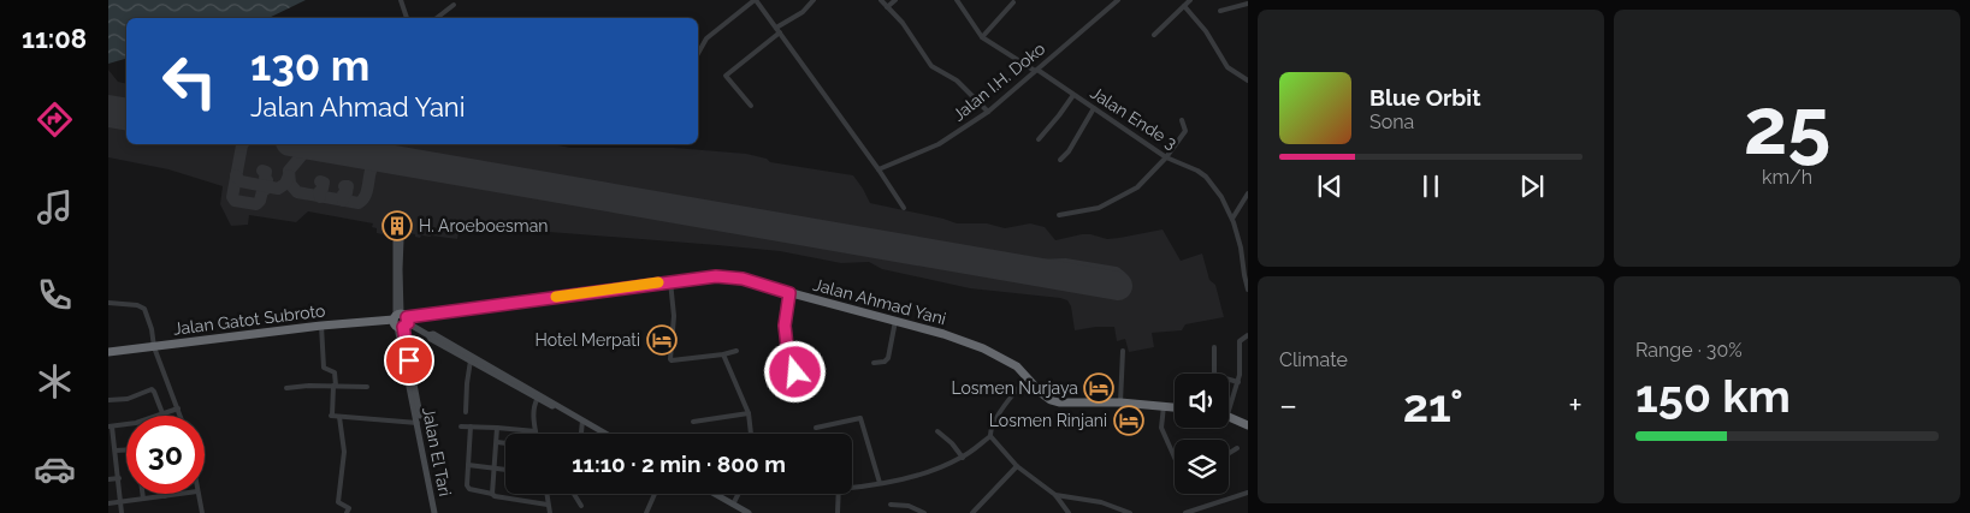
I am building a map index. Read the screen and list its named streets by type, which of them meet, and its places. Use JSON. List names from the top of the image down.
{
  "streets": {
    "highway": ["Jalan Ahmad Yani", "Jalan Gatot Subroto"],
    "street": ["Jalan I.H. Doko", "Jalan Ende 3", "Jalan El Tari"]
  },
  "crossings": [
    ["Jalan I.H. Doko", "Jalan Ende 3"],
    ["Jalan Ahmad Yani", "Jalan Gatot Subroto"],
    ["Jalan Ahmad Yani", "Jalan El Tari"],
    ["Jalan Gatot Subroto", "Jalan El Tari"]
  ],
  "places": {
    "building": ["H. Aroeboesman"],
    "hotel": ["Hotel Merpati", "Losmen Nurjaya", "Losmen Rinjani"]
  },
  "page": {
    "tabs": "11:08",
    "tile": [
      ["25", "km/h"],
      "Climate",
      ["Range · 30%", "150 km"]
    ],
    "turn": ["130 m", "Jalan Ahmad Yani"],
    "song": ["Blue Orbit", "Sona"],
    "heat": ["−", "21°", "+"],
    "limit": "30",
    "trip": "11:10 · 2 min · 800 m"
  }
}
